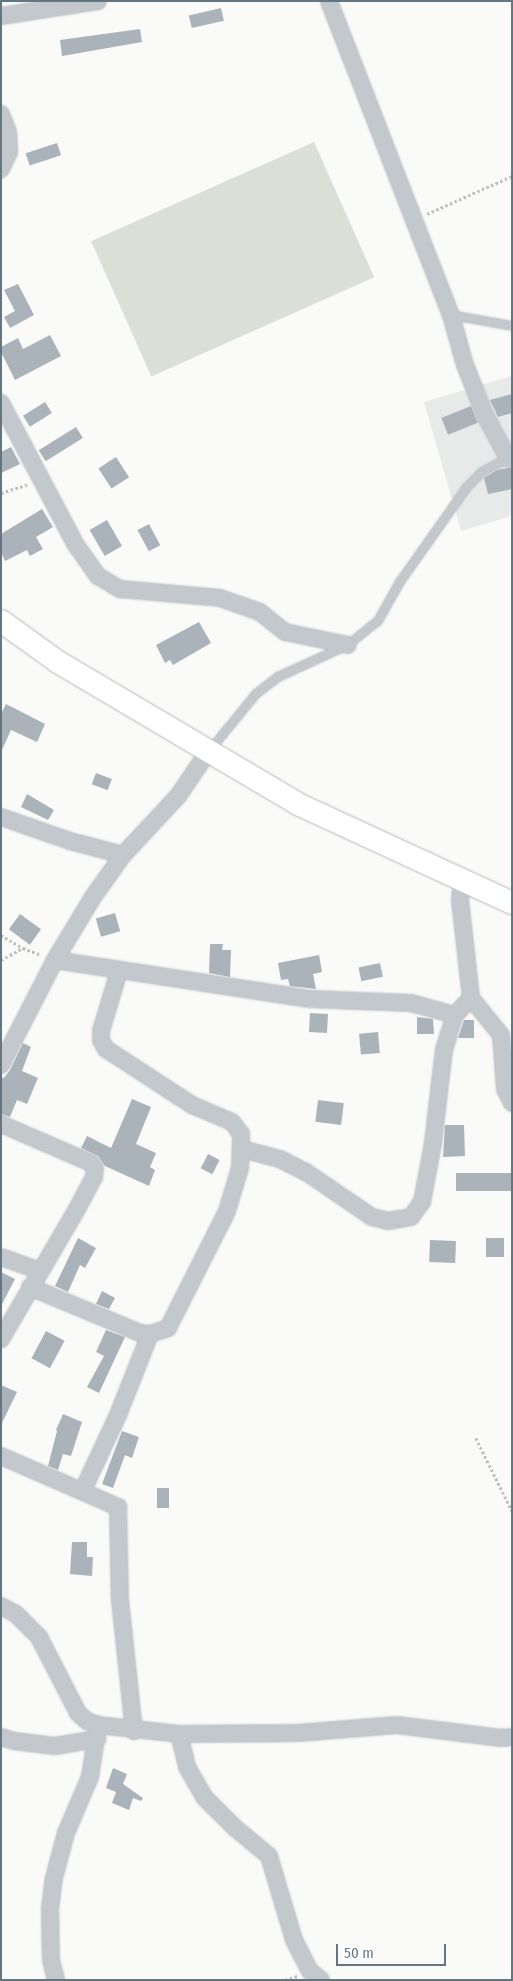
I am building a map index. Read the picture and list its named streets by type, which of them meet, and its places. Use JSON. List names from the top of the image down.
{
  "scale_bar": "50 m"
}
